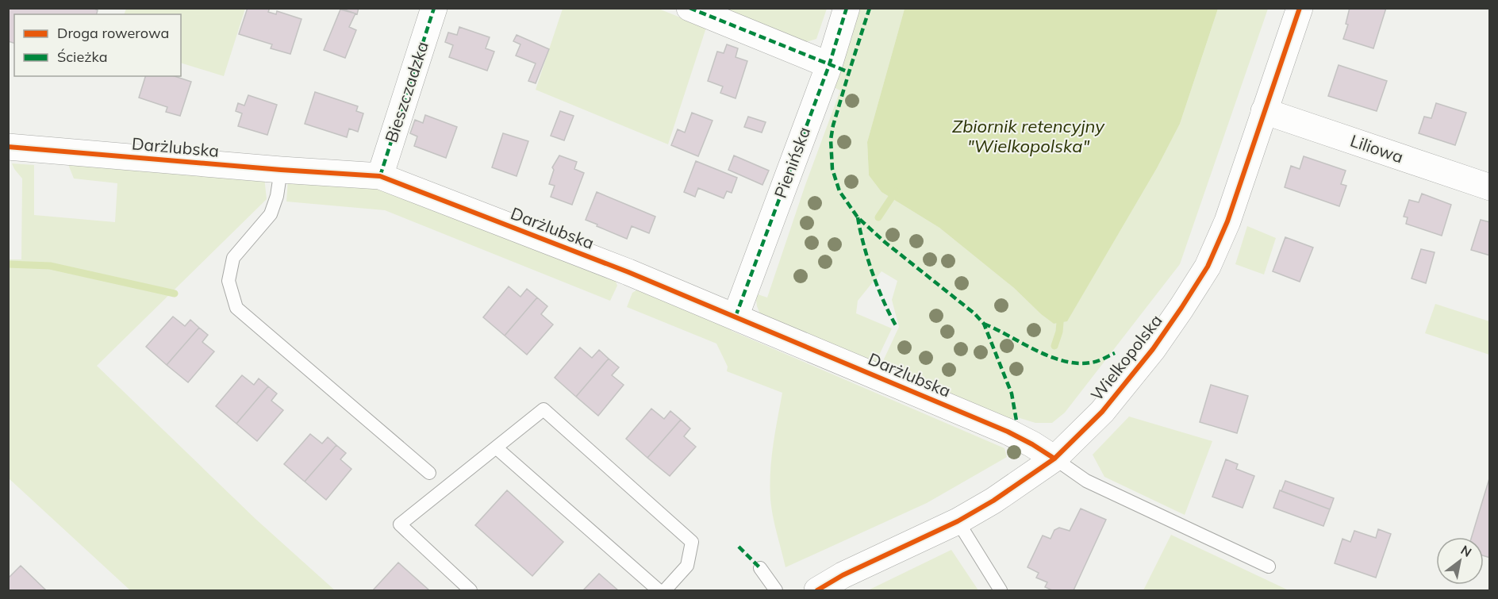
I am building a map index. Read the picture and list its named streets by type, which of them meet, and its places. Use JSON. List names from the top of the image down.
{
  "streets": {
    "street": [
      "Bieszczadzka",
      "Darżlubska",
      "Liliowa",
      "Pienińska",
      "Wielkopolska"
    ]
  },
  "crossings": [
    ["Bieszczadzka", "Darżlubska"],
    ["Darżlubska", "Pienińska"],
    ["Darżlubska", "Wielkopolska"],
    ["Liliowa", "Wielkopolska"]
  ],
  "water": ["Zbiornik retencyjny \"Wielkopolska\""],
  "legend": ["Droga rowerowa", "Ścieżka"],
  "north": "top right"
}
